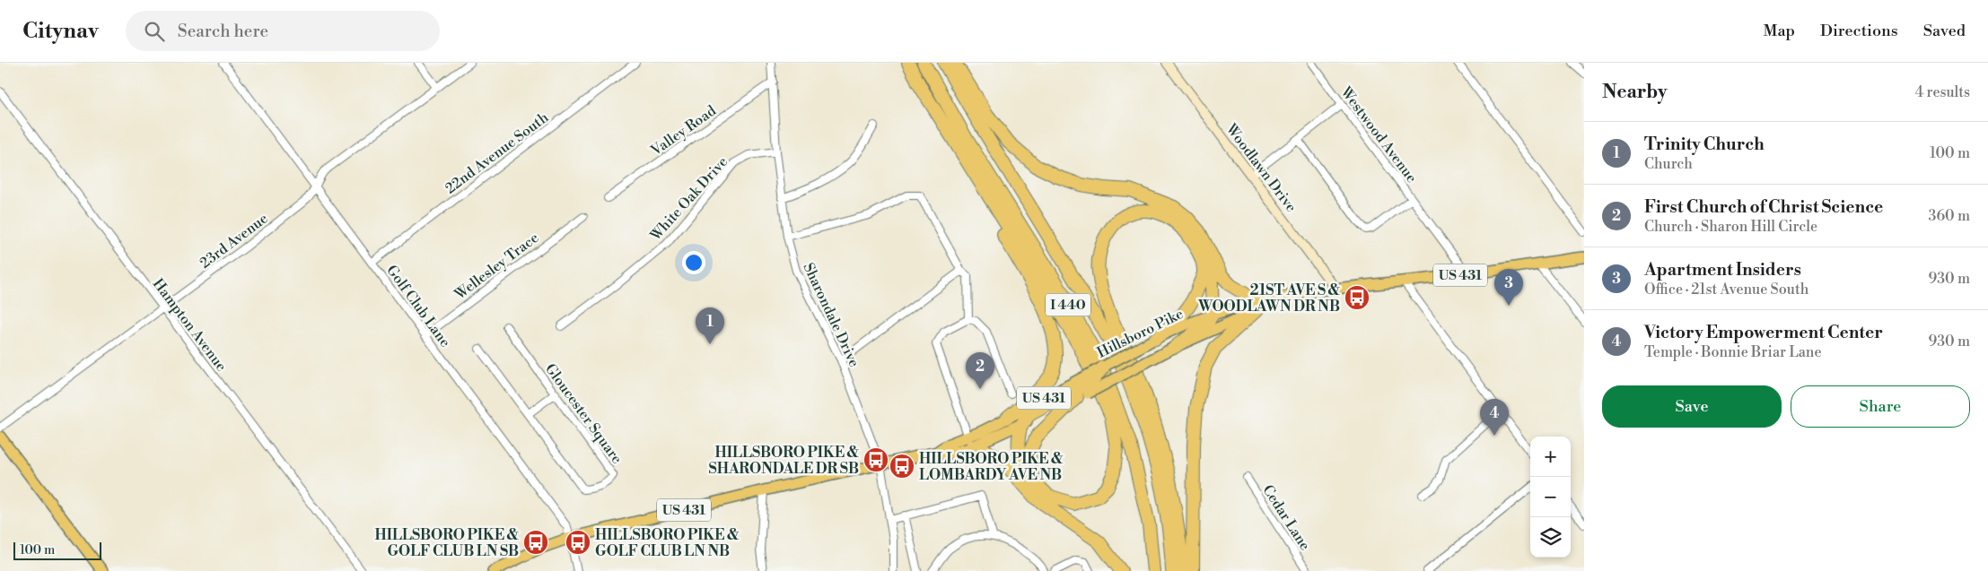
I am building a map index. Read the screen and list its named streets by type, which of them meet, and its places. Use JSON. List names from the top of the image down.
{
  "streets": {
    "highway": ["I 440"],
    "main road": ["Woodlawn Drive", "US 431", "Hillsboro Pike"],
    "street": [
      "Valley Road",
      "Westwood Avenue",
      "22nd Avenue South",
      "White Oak Drive",
      "23rd Avenue",
      "Wellesley Trace",
      "Golf Club Lane",
      "Sharondale Drive",
      "Hampton Avenue",
      "Gloucester Square",
      "Cedar Lane"
    ]
  },
  "crossings": [
    ["Valley Road", "Sharondale Drive"],
    ["Westwood Avenue", "US 431"],
    ["22nd Avenue South", "Golf Club Lane"],
    ["Woodlawn Drive", "US 431"],
    ["Woodlawn Drive", "Hillsboro Pike"],
    ["White Oak Drive", "Sharondale Drive"],
    ["23rd Avenue", "Golf Club Lane"],
    ["23rd Avenue", "Hampton Avenue"],
    ["Wellesley Trace", "Golf Club Lane"],
    ["US 431", "Hillsboro Pike"],
    ["Golf Club Lane", "Hillsboro Pike"],
    ["Sharondale Drive", "Hillsboro Pike"]
  ],
  "places": {
    "bus stop": [
      "21ST AVE S & WOODLAWN DR NB",
      "HILLSBORO PIKE & SHARONDALE DR SB",
      "HILLSBORO PIKE & LOMBARDY AVE NB",
      "HILLSBORO PIKE & GOLF CLUB LN SB",
      "HILLSBORO PIKE & GOLF CLUB LN NB"
    ]
  },
  "scale_bar": "100 m",
  "page": {
    "header": "Citynav",
    "search": "Search here",
    "nav": ["Map", "Directions", "Saved"],
    "heading": ["Nearby", "4 results"],
    "list": [
      {
        "mark": "1",
        "name": "Trinity Church",
        "note": "Church",
        "value": "100 m"
      },
      {
        "mark": "2",
        "name": "First Church of Christ Science",
        "note": "Church · Sharon Hill Circle",
        "value": "360 m"
      },
      {
        "mark": "3",
        "name": "Apartment Insiders",
        "note": "Office · 21st Avenue South",
        "value": "930 m"
      },
      {
        "mark": "4",
        "name": "Victory Empowerment Center",
        "note": "Temple · Bonnie Briar Lane",
        "value": "930 m"
      }
    ],
    "pins": [
      "3",
      "1",
      "2",
      "4"
    ],
    "buttons": ["Save", "Share"],
    "map_buttons": ["+", "−"],
    "scale": "100 m"
  }
}
